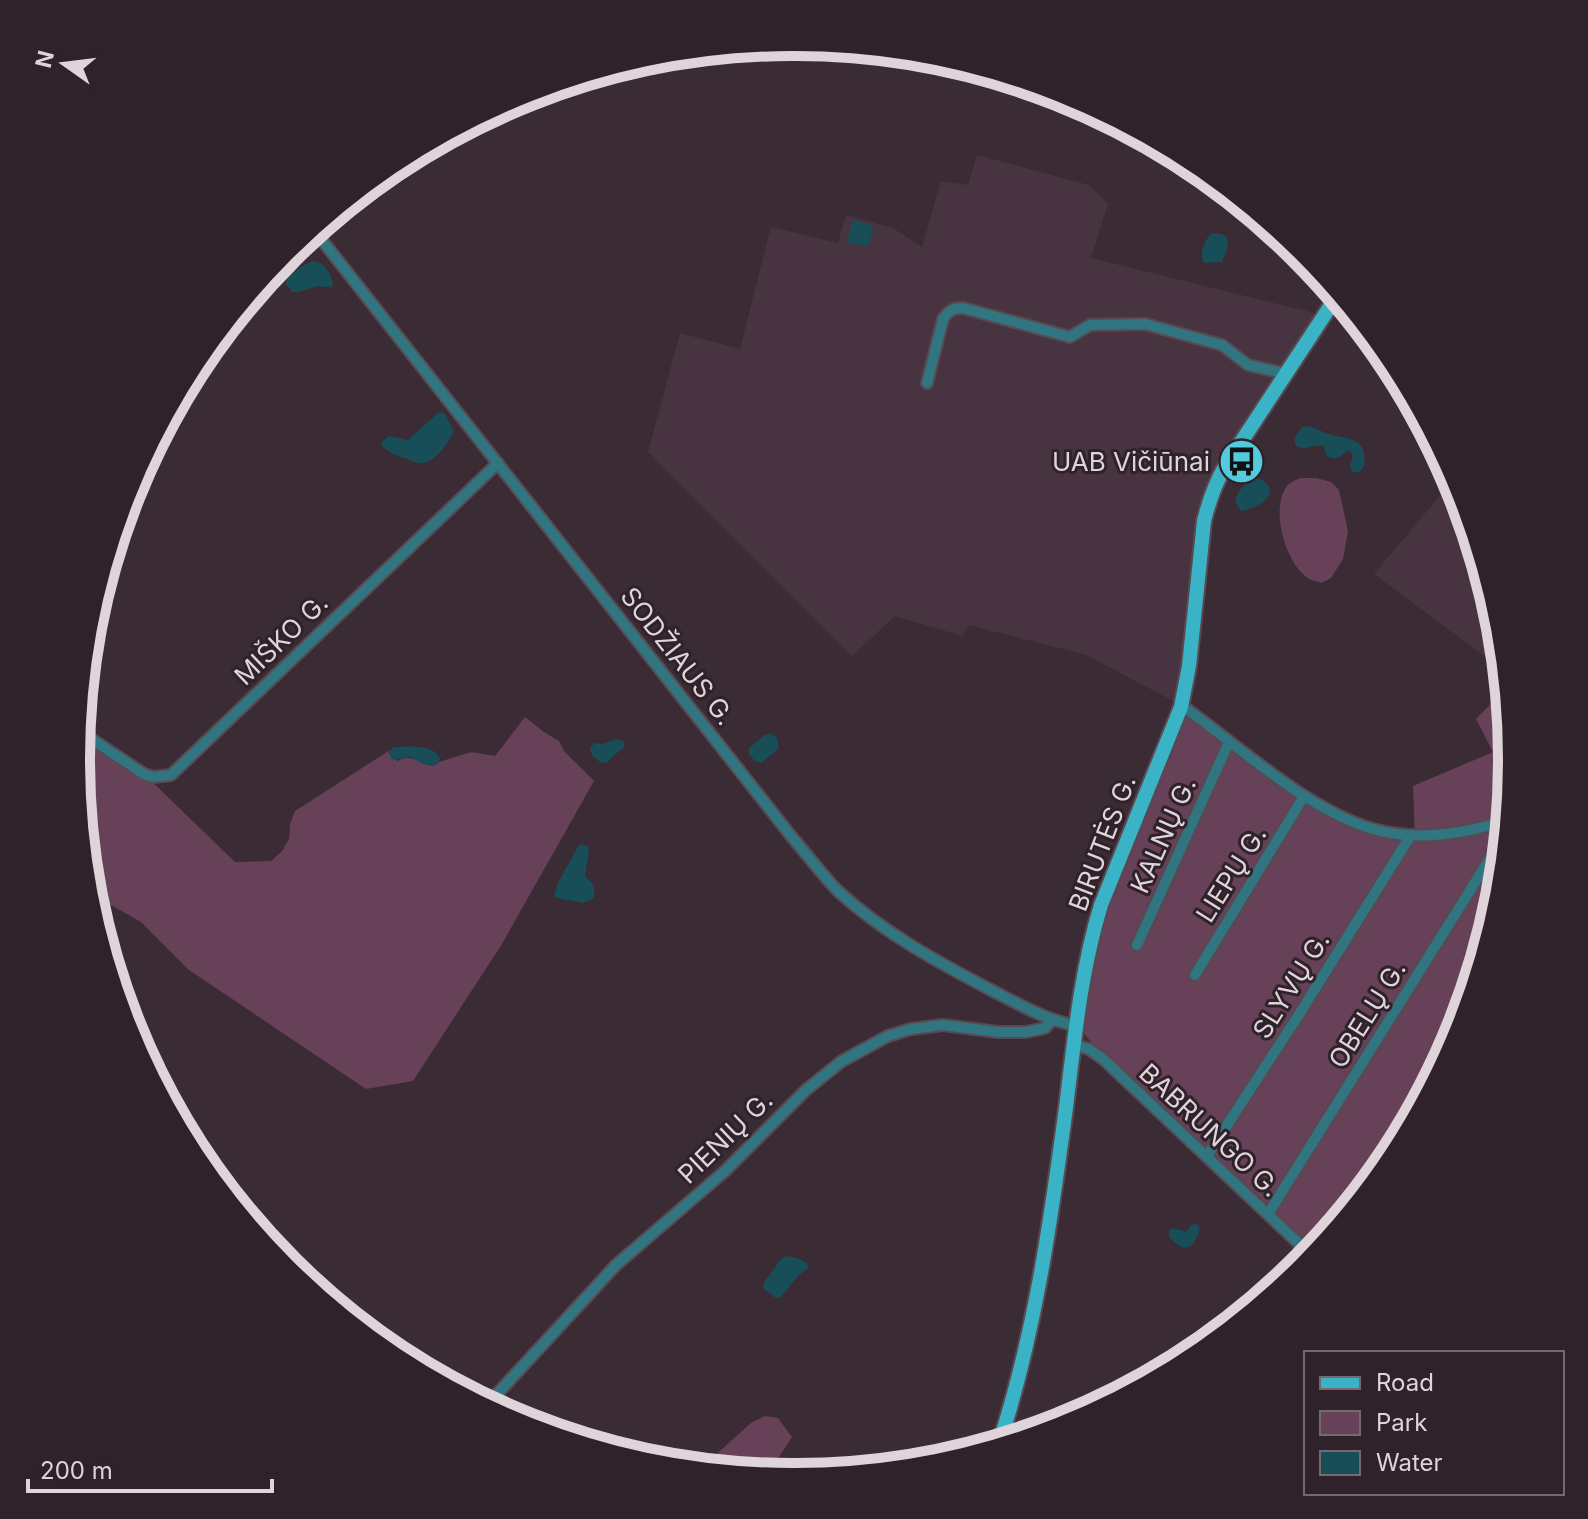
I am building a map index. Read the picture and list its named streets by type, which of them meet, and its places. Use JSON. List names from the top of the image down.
{
  "streets": {
    "main road": ["BIRUTĖS G."],
    "street": [
      "MIŠKO G.",
      "SODŽIAUS G.",
      "KALNŲ G.",
      "LIEPŲ G.",
      "SLYVŲ G.",
      "OBELŲ G.",
      "BABRUNGO G.",
      "PIENIŲ G."
    ]
  },
  "crossings": [
    ["MIŠKO G.", "SODŽIAUS G."],
    ["SODŽIAUS G.", "BIRUTĖS G."],
    ["SODŽIAUS G.", "PIENIŲ G."],
    ["BIRUTĖS G.", "BABRUNGO G."],
    ["SLYVŲ G.", "BABRUNGO G."],
    ["OBELŲ G.", "BABRUNGO G."]
  ],
  "places": {
    "bus stop": ["UAB Vičiūnai"]
  },
  "legend": ["Road", "Park", "Water"],
  "scale_bar": "200 m",
  "north": "left"
}
